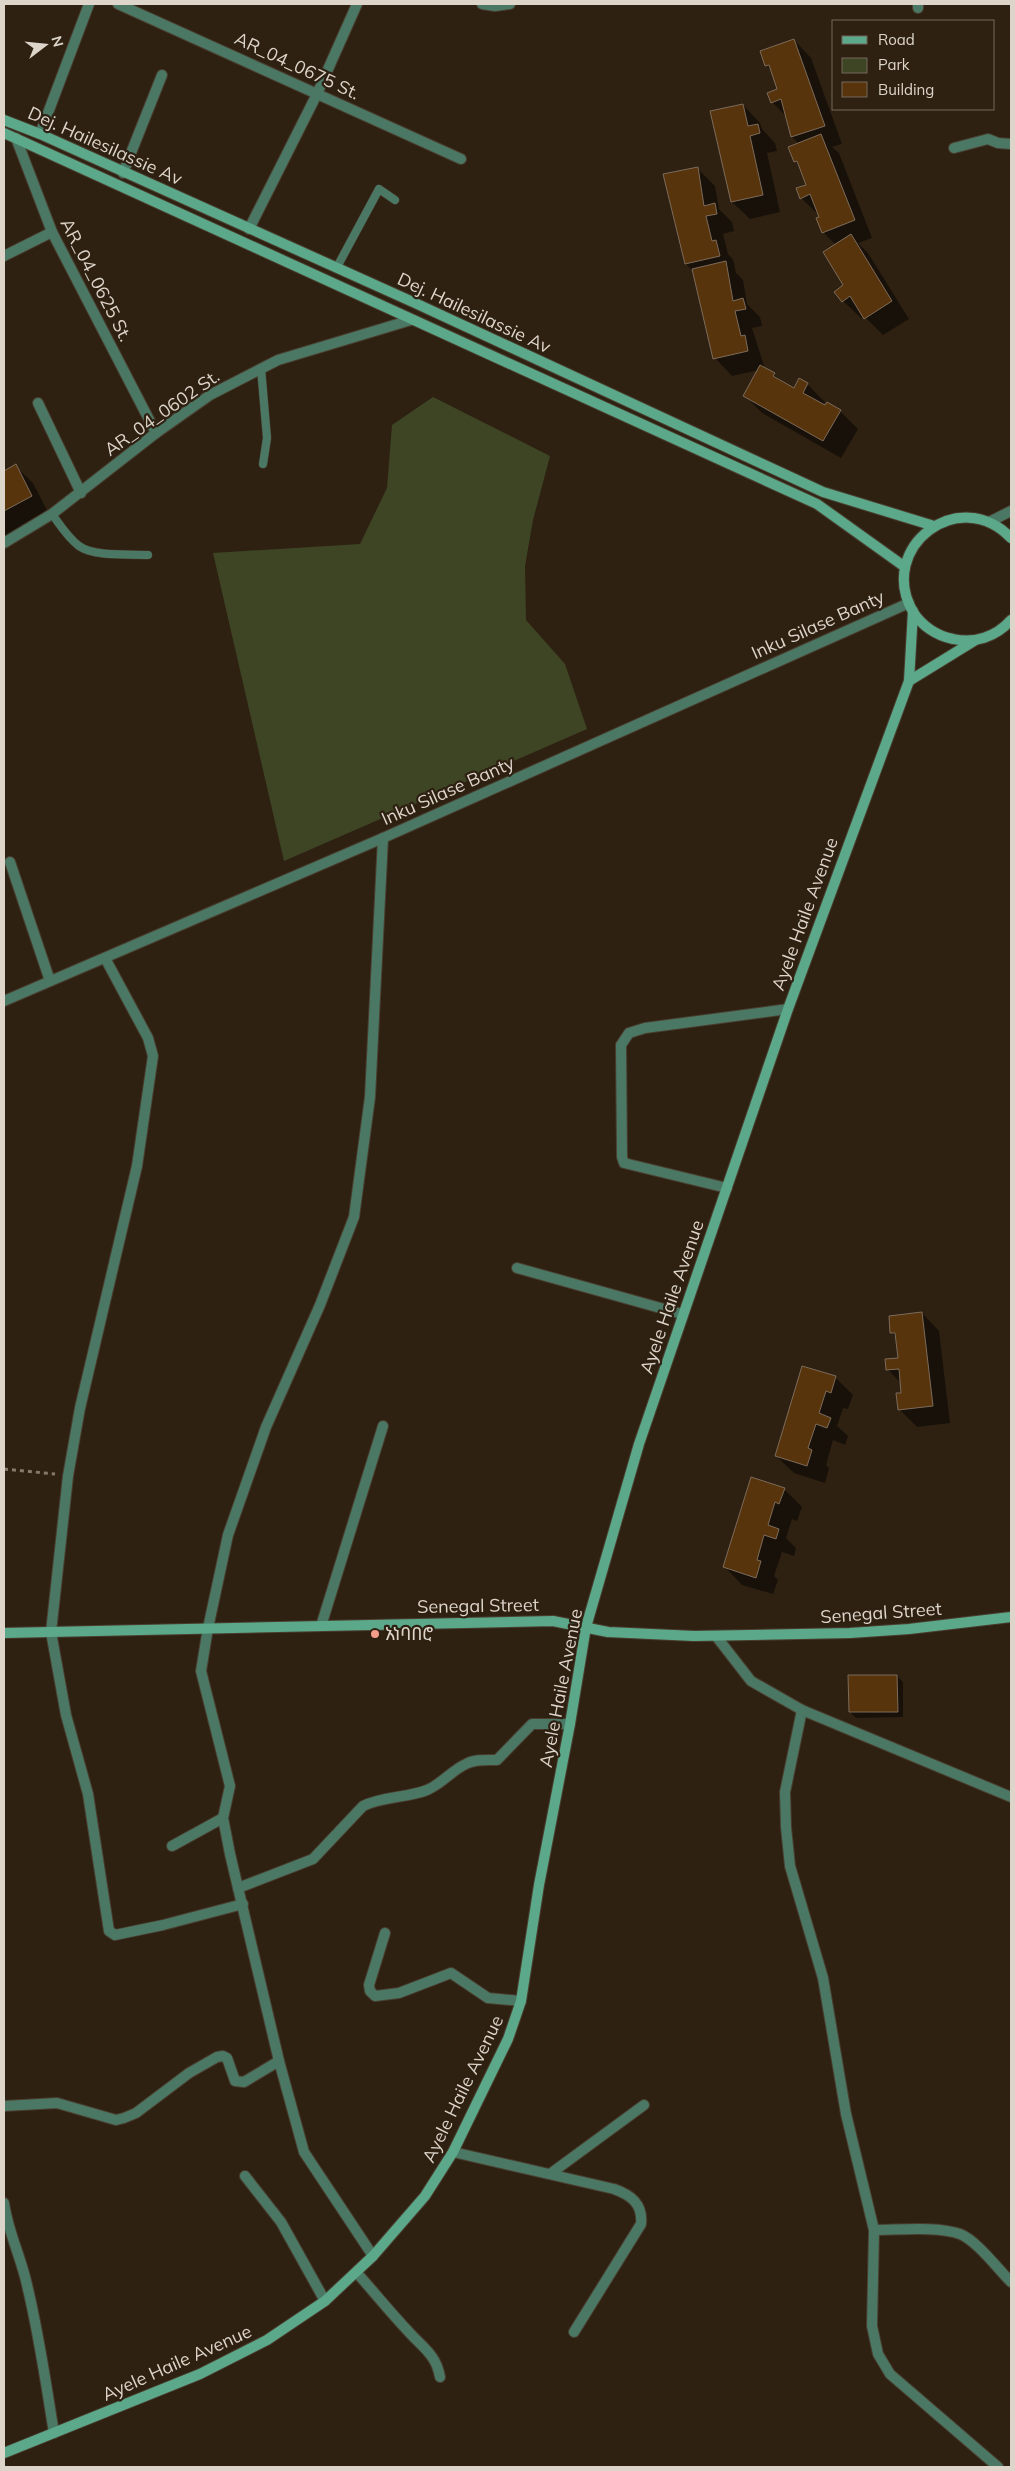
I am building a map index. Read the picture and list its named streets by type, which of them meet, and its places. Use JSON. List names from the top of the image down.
{
  "streets": {
    "main road": ["Dej. Hailesilassie Av", "Ayele Haile Avenue", "Senegal Street"],
    "street": [
      "AR_04_0675 St.",
      "AR_04_0625 St.",
      "AR_04_0602 St.",
      "Inku Silase Banty"
    ]
  },
  "crossings": [
    ["Dej. Hailesilassie Av", "AR_04_0625 St."],
    ["Dej. Hailesilassie Av", "AR_04_0602 St."],
    ["AR_04_0625 St.", "AR_04_0602 St."],
    ["Inku Silase Banty", "Ayele Haile Avenue"],
    ["Ayele Haile Avenue", "Senegal Street"]
  ],
  "places": ["አነባበሮ"],
  "legend": ["Road", "Park", "Building"],
  "north": "right"
}
